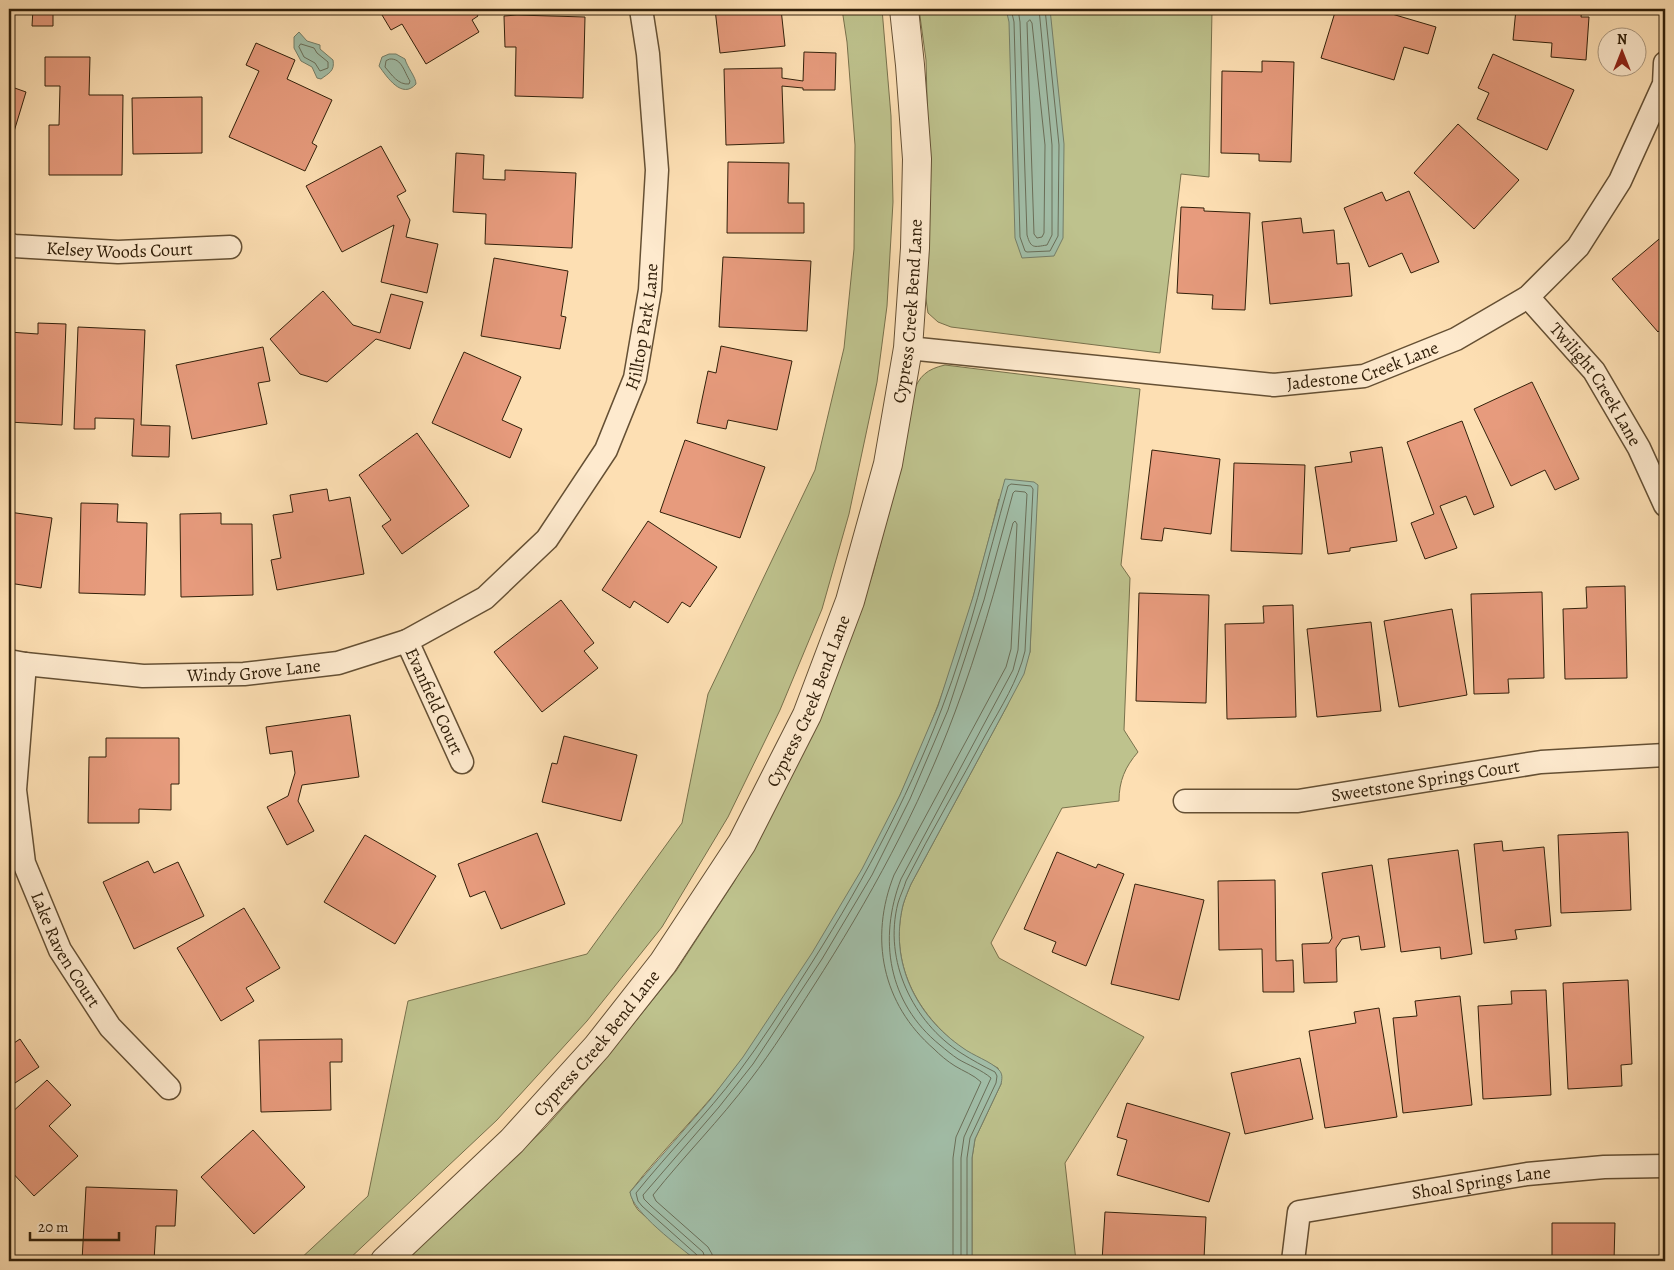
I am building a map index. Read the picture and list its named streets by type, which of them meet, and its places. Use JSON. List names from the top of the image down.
{
  "streets": {
    "street": [
      "Kelsey Woods Court",
      "Cypress Creek Bend Lane",
      "Hilltop Park Lane",
      "Jadestone Creek Lane",
      "Twilight Creek Lane",
      "Windy Grove Lane",
      "Evanfield Court",
      "Sweetstone Springs Court",
      "Lake Raven Court",
      "Shoal Springs Lane"
    ]
  },
  "crossings": [
    ["Cypress Creek Bend Lane", "Jadestone Creek Lane"],
    ["Hilltop Park Lane", "Windy Grove Lane"],
    ["Jadestone Creek Lane", "Twilight Creek Lane"],
    ["Windy Grove Lane", "Evanfield Court"],
    ["Windy Grove Lane", "Lake Raven Court"]
  ],
  "scale_bar": "20 m",
  "north": "top"
}
